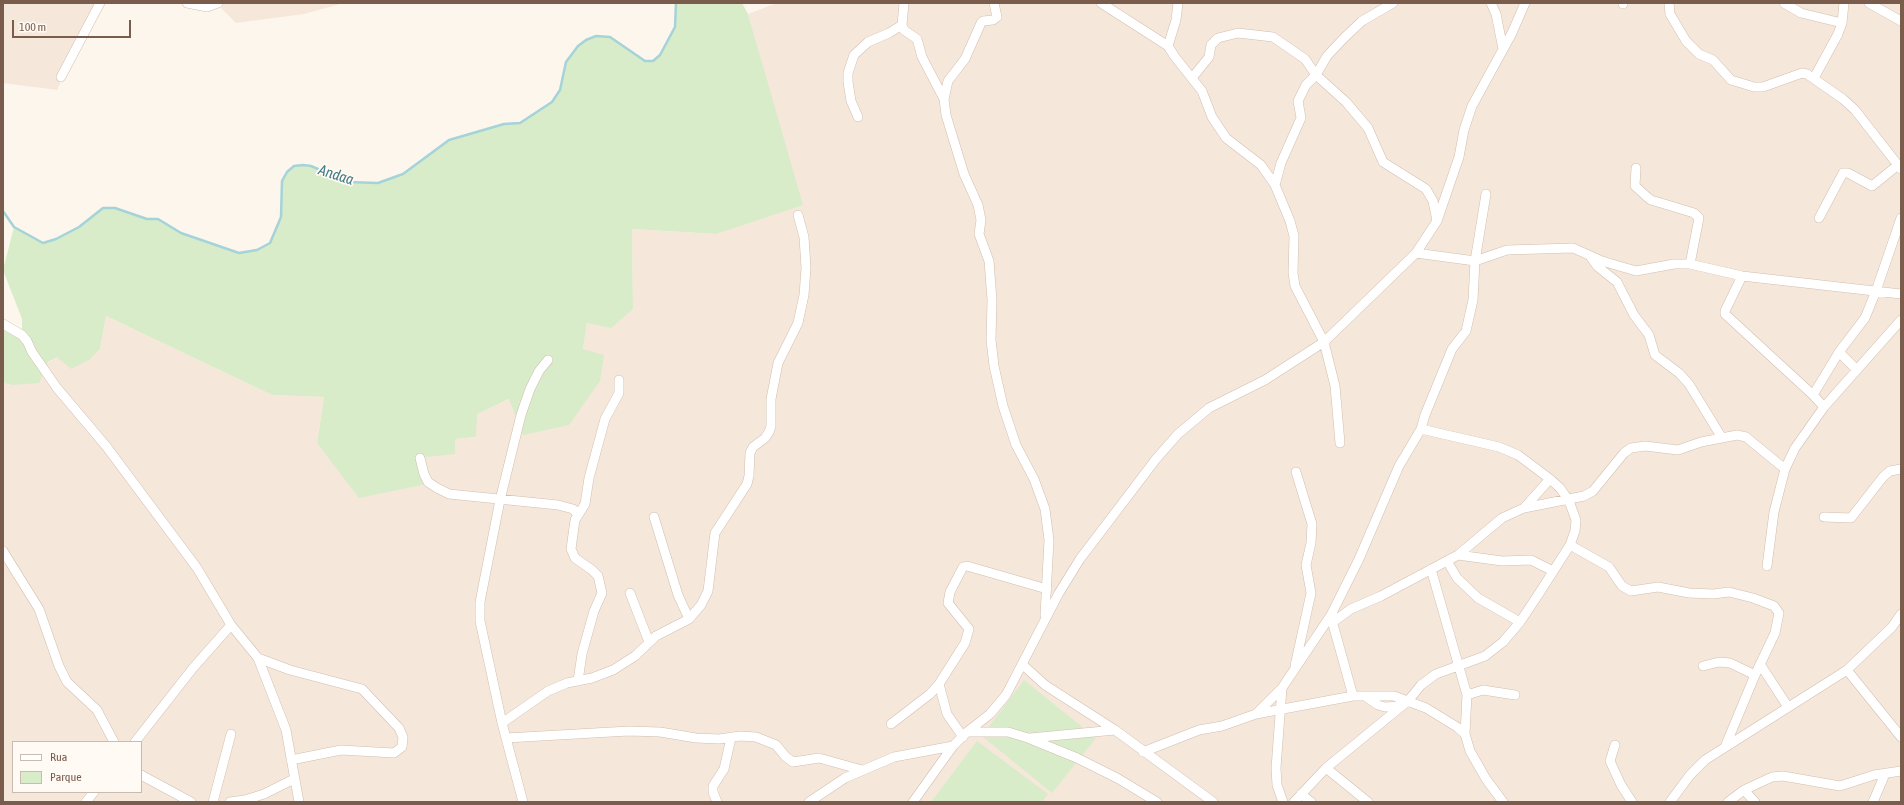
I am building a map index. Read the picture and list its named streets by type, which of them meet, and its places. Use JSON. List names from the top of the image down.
{
  "water": ["Andaa"],
  "legend": ["Rua", "Parque"],
  "scale_bar": "100 m"
}
